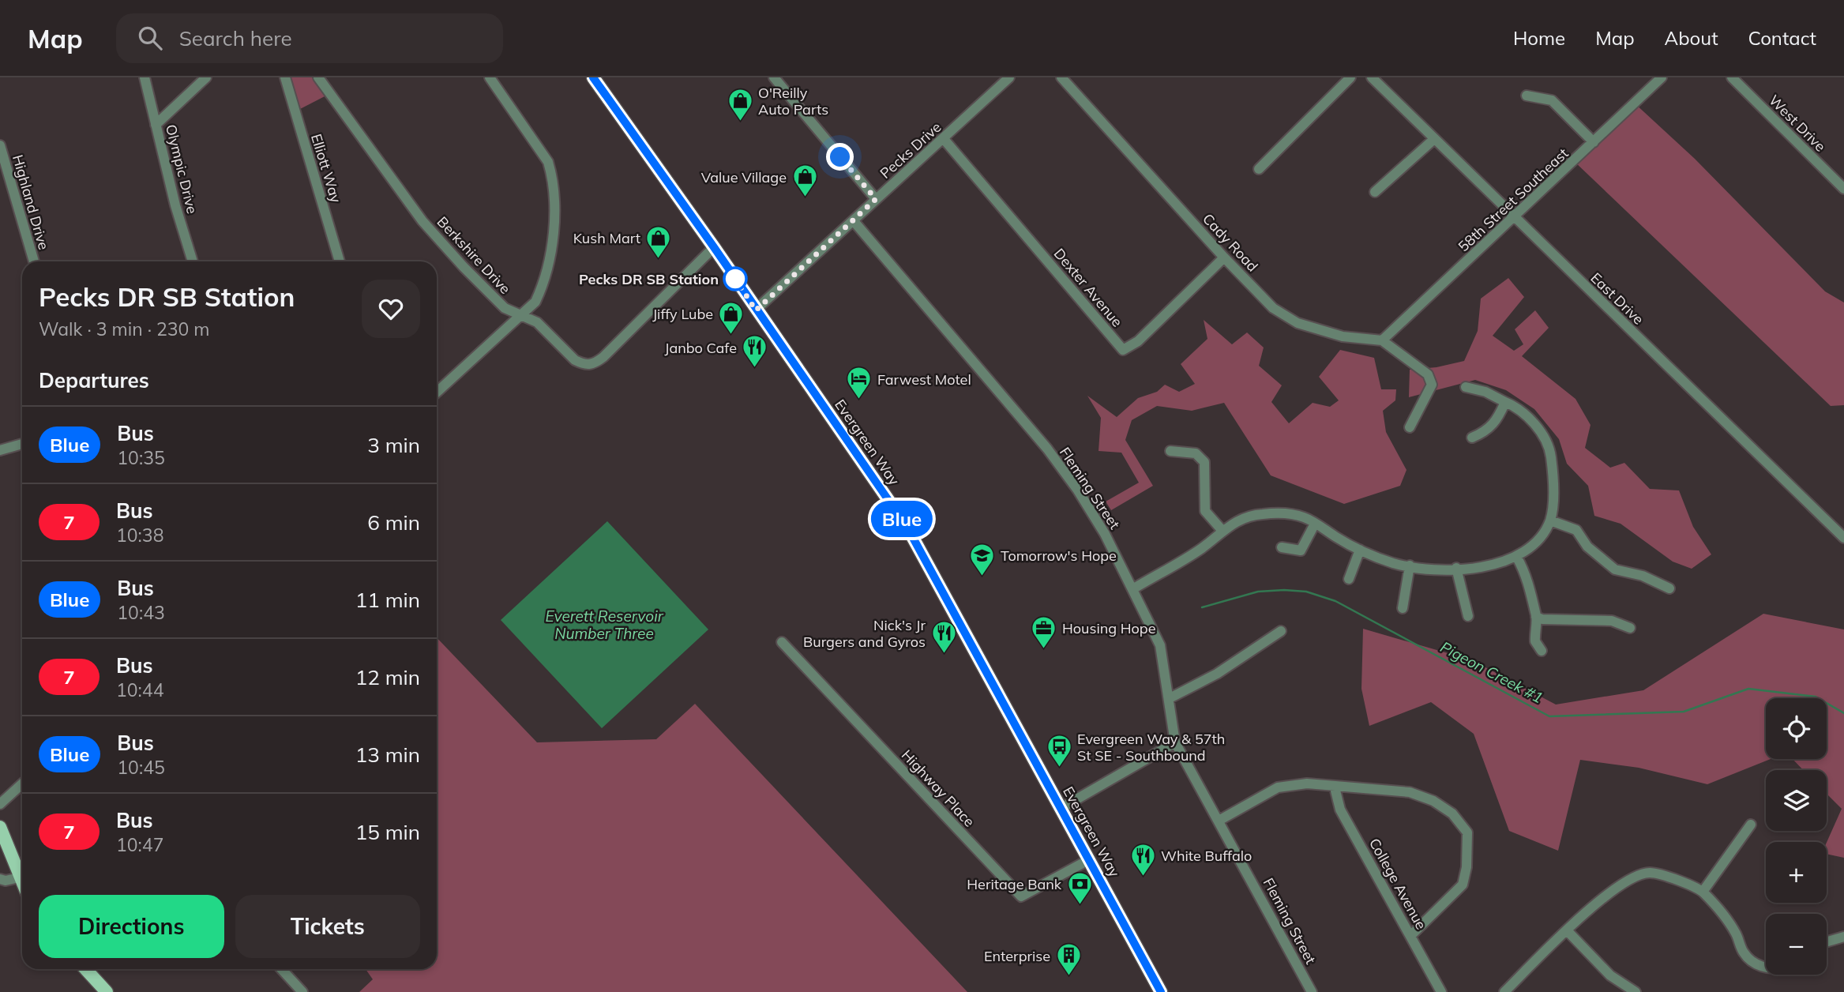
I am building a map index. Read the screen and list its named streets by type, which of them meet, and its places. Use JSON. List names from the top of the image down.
{
  "streets": {
    "main road": ["Evergreen Way"],
    "street": [
      "West Drive",
      "Pecks Drive",
      "Elliott Way",
      "Olympic Drive",
      "58th Street Southeast",
      "Highland Drive",
      "Cady Road",
      "Berkshire Drive",
      "Dexter Avenue",
      "East Drive",
      "Fleming Street",
      "Highway Place",
      "College Avenue"
    ]
  },
  "crossings": [
    ["Pecks Drive", "Dexter Avenue"],
    ["Pecks Drive", "Evergreen Way"],
    ["Pecks Drive", "Fleming Street"],
    ["58th Street Southeast", "Cady Road"],
    ["58th Street Southeast", "East Drive"],
    ["Cady Road", "Dexter Avenue"],
    ["Berkshire Drive", "Evergreen Way"],
    ["Evergreen Way", "Highway Place"]
  ],
  "water": ["Everett Reservoir Number Three", "Pigeon Creek #1"],
  "places": {
    "shop": [
      "O'Reilly Auto Parts",
      "Value Village",
      "Kush Mart",
      "Jiffy Lube"
    ],
    "other": ["Pecks DR SB Station"],
    "restaurant": ["Janbo Cafe", "Nick's Jr Burgers and Gyros", "White Buffalo"],
    "hotel": ["Farwest Motel"],
    "school or university": ["Tomorrow's Hope"],
    "office": ["Housing Hope"],
    "bus stop": ["Evergreen Way & 57th St SE - Southbound"],
    "bank": ["Heritage Bank"],
    "building": ["Enterprise"]
  },
  "lines": ["bus line Blue"],
  "page": {
    "header": "Map",
    "search": "Search here",
    "nav": [
      "Home",
      "Map",
      "About",
      "Contact"
    ],
    "on_map": "Blue",
    "heading": [
      ["Pecks DR SB Station", "Walk · 3 min · 230 m"],
      "Departures"
    ],
    "list": [
      {
        "mark": "Blue",
        "name": "Bus",
        "note": "10:35",
        "value": "3 min"
      },
      {
        "mark": "7",
        "name": "Bus",
        "note": "10:38",
        "value": "6 min"
      },
      {
        "mark": "Blue",
        "name": "Bus",
        "note": "10:43",
        "value": "11 min"
      },
      {
        "mark": "7",
        "name": "Bus",
        "note": "10:44",
        "value": "12 min"
      },
      {
        "mark": "Blue",
        "name": "Bus",
        "note": "10:45",
        "value": "13 min"
      },
      {
        "mark": "7",
        "name": "Bus",
        "note": "10:47",
        "value": "15 min"
      }
    ],
    "map_buttons": ["+", "−"],
    "buttons": ["Directions", "Tickets"]
  }
}
